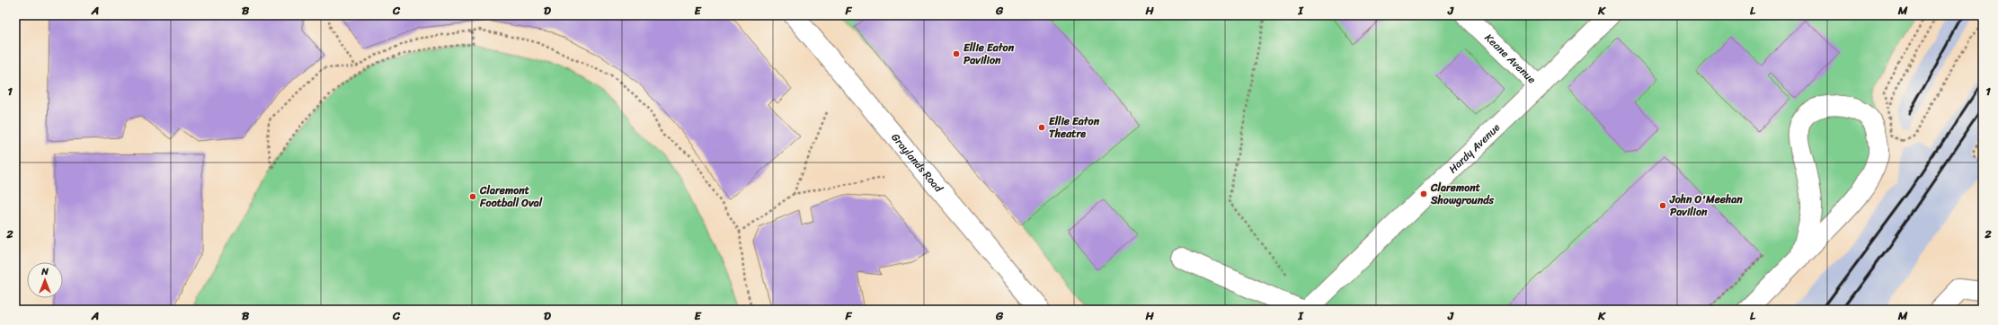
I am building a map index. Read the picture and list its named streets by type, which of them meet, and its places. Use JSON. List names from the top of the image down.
{
  "streets": {
    "street": ["Keane Avenue", "Hardy Avenue", "Graylands Road"]
  },
  "crossings": [
    ["Keane Avenue", "Hardy Avenue"]
  ],
  "places": [
    "Ellie Eaton Pavilion",
    "Ellie Eaton Theatre",
    "Claremont Showgrounds",
    "Claremont Football Oval",
    "John O'Meehan Pavilion"
  ],
  "north": "top",
  "grid": {
    "columns": [
      "A",
      "B",
      "C",
      "D",
      "E",
      "F",
      "G",
      "H",
      "I",
      "J",
      "K",
      "L",
      "M"
    ],
    "rows": ["1", "2"]
  }
}
